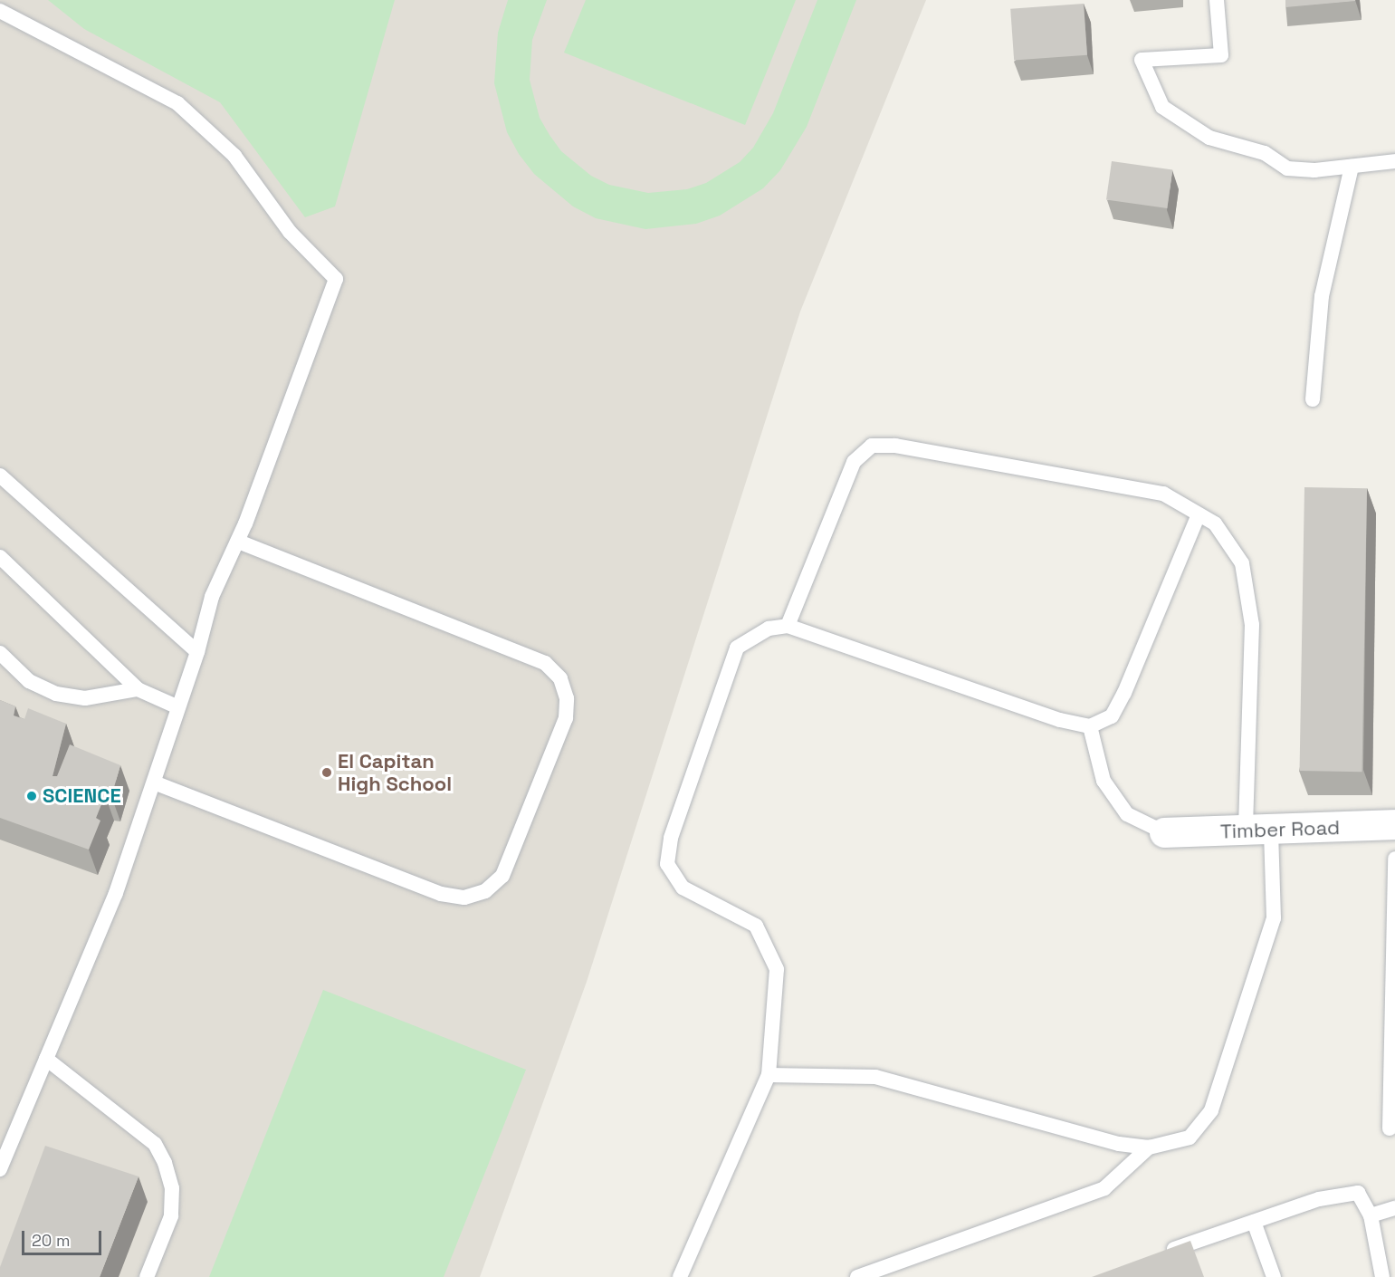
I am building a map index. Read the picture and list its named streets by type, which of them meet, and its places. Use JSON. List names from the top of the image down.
{
  "streets": {
    "street": ["Timber Road"]
  },
  "places": ["El Capitan High School", "SCIENCE"],
  "scale_bar": "20 m"
}
